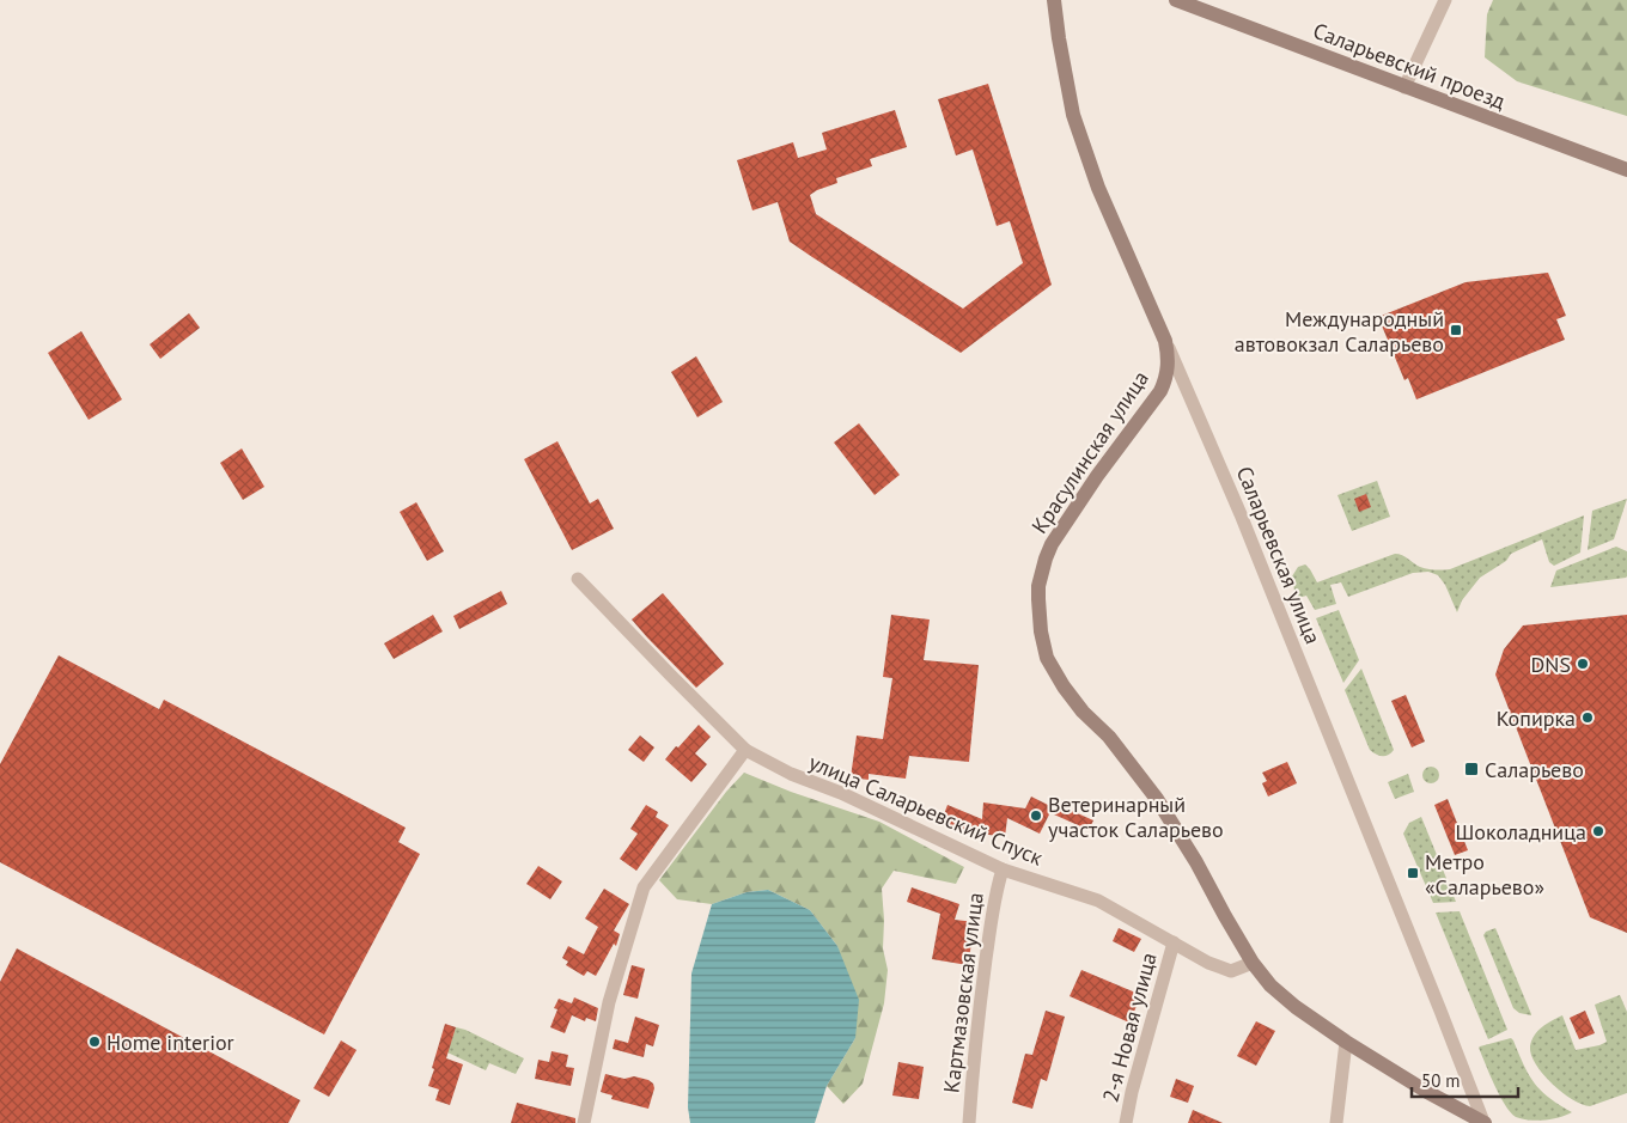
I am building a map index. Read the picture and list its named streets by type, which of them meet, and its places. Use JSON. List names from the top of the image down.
{
  "streets": {
    "street": [
      "Саларьевский проезд",
      "Красулинская улица",
      "Саларьевская улица",
      "улица Саларьевский Спуск",
      "Картмазовская улица",
      "2-я Новая улица"
    ]
  },
  "crossings": [
    ["Красулинская улица", "Саларьевская улица"],
    ["Красулинская улица", "улица Саларьевский Спуск"],
    ["улица Саларьевский Спуск", "Картмазовская улица"],
    ["улица Саларьевский Спуск", "2-я Новая улица"]
  ],
  "places": {
    "transit": ["Международный автовокзал Саларьево", "Саларьево", "Метро «Саларьево»"],
    "other": [
      "DNS",
      "Копирка",
      "Ветеринарный участок Саларьево",
      "Шоколадница",
      "Home interior"
    ]
  },
  "scale_bar": "50 m"
}
